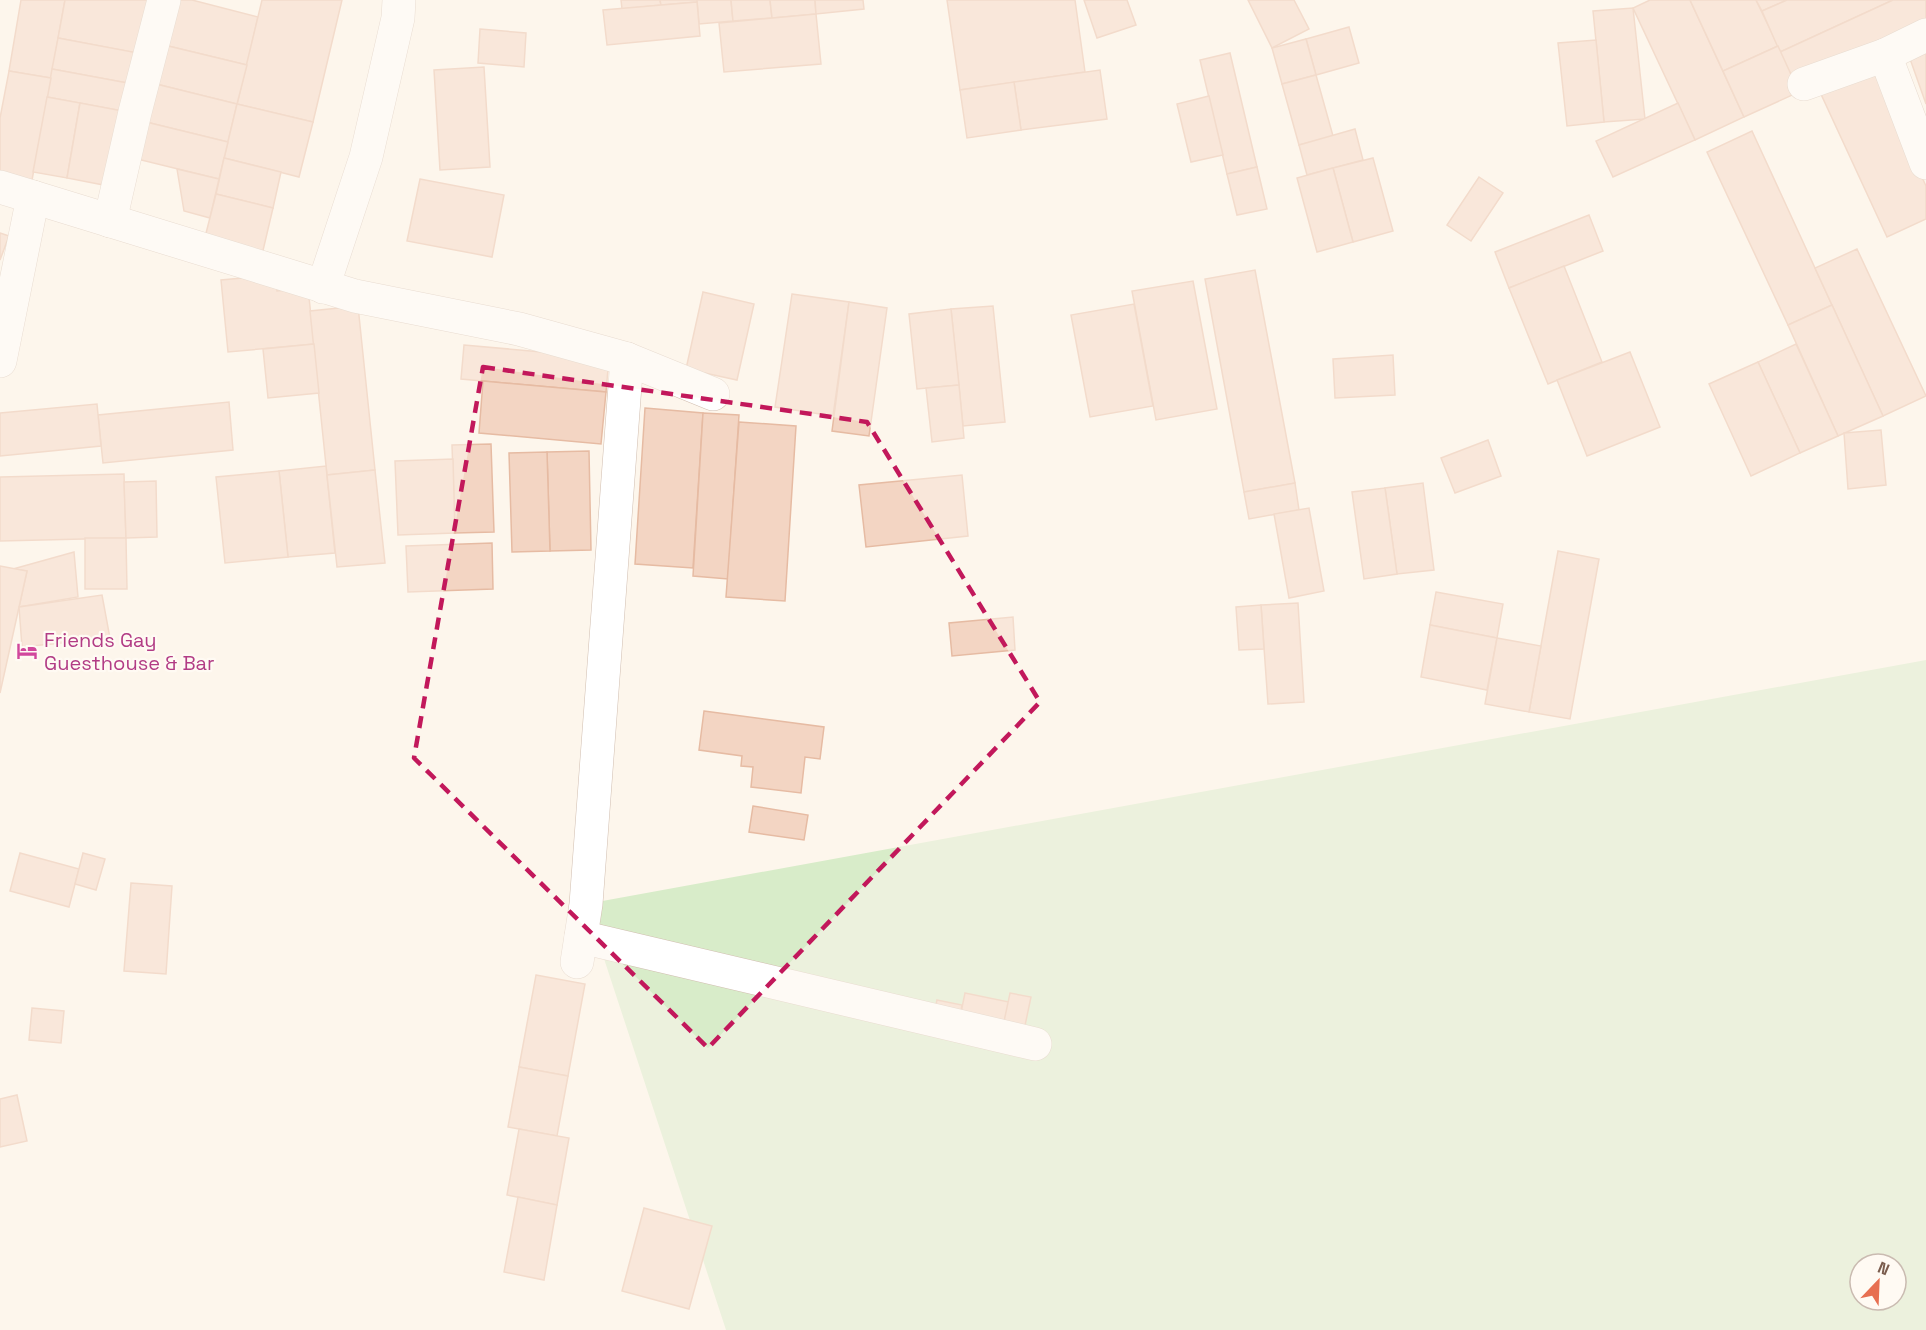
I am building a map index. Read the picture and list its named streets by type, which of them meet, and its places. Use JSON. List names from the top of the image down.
{
  "places": {
    "hotel": ["Friends Gay Guesthouse & Bar"]
  },
  "north": "top right"
}
